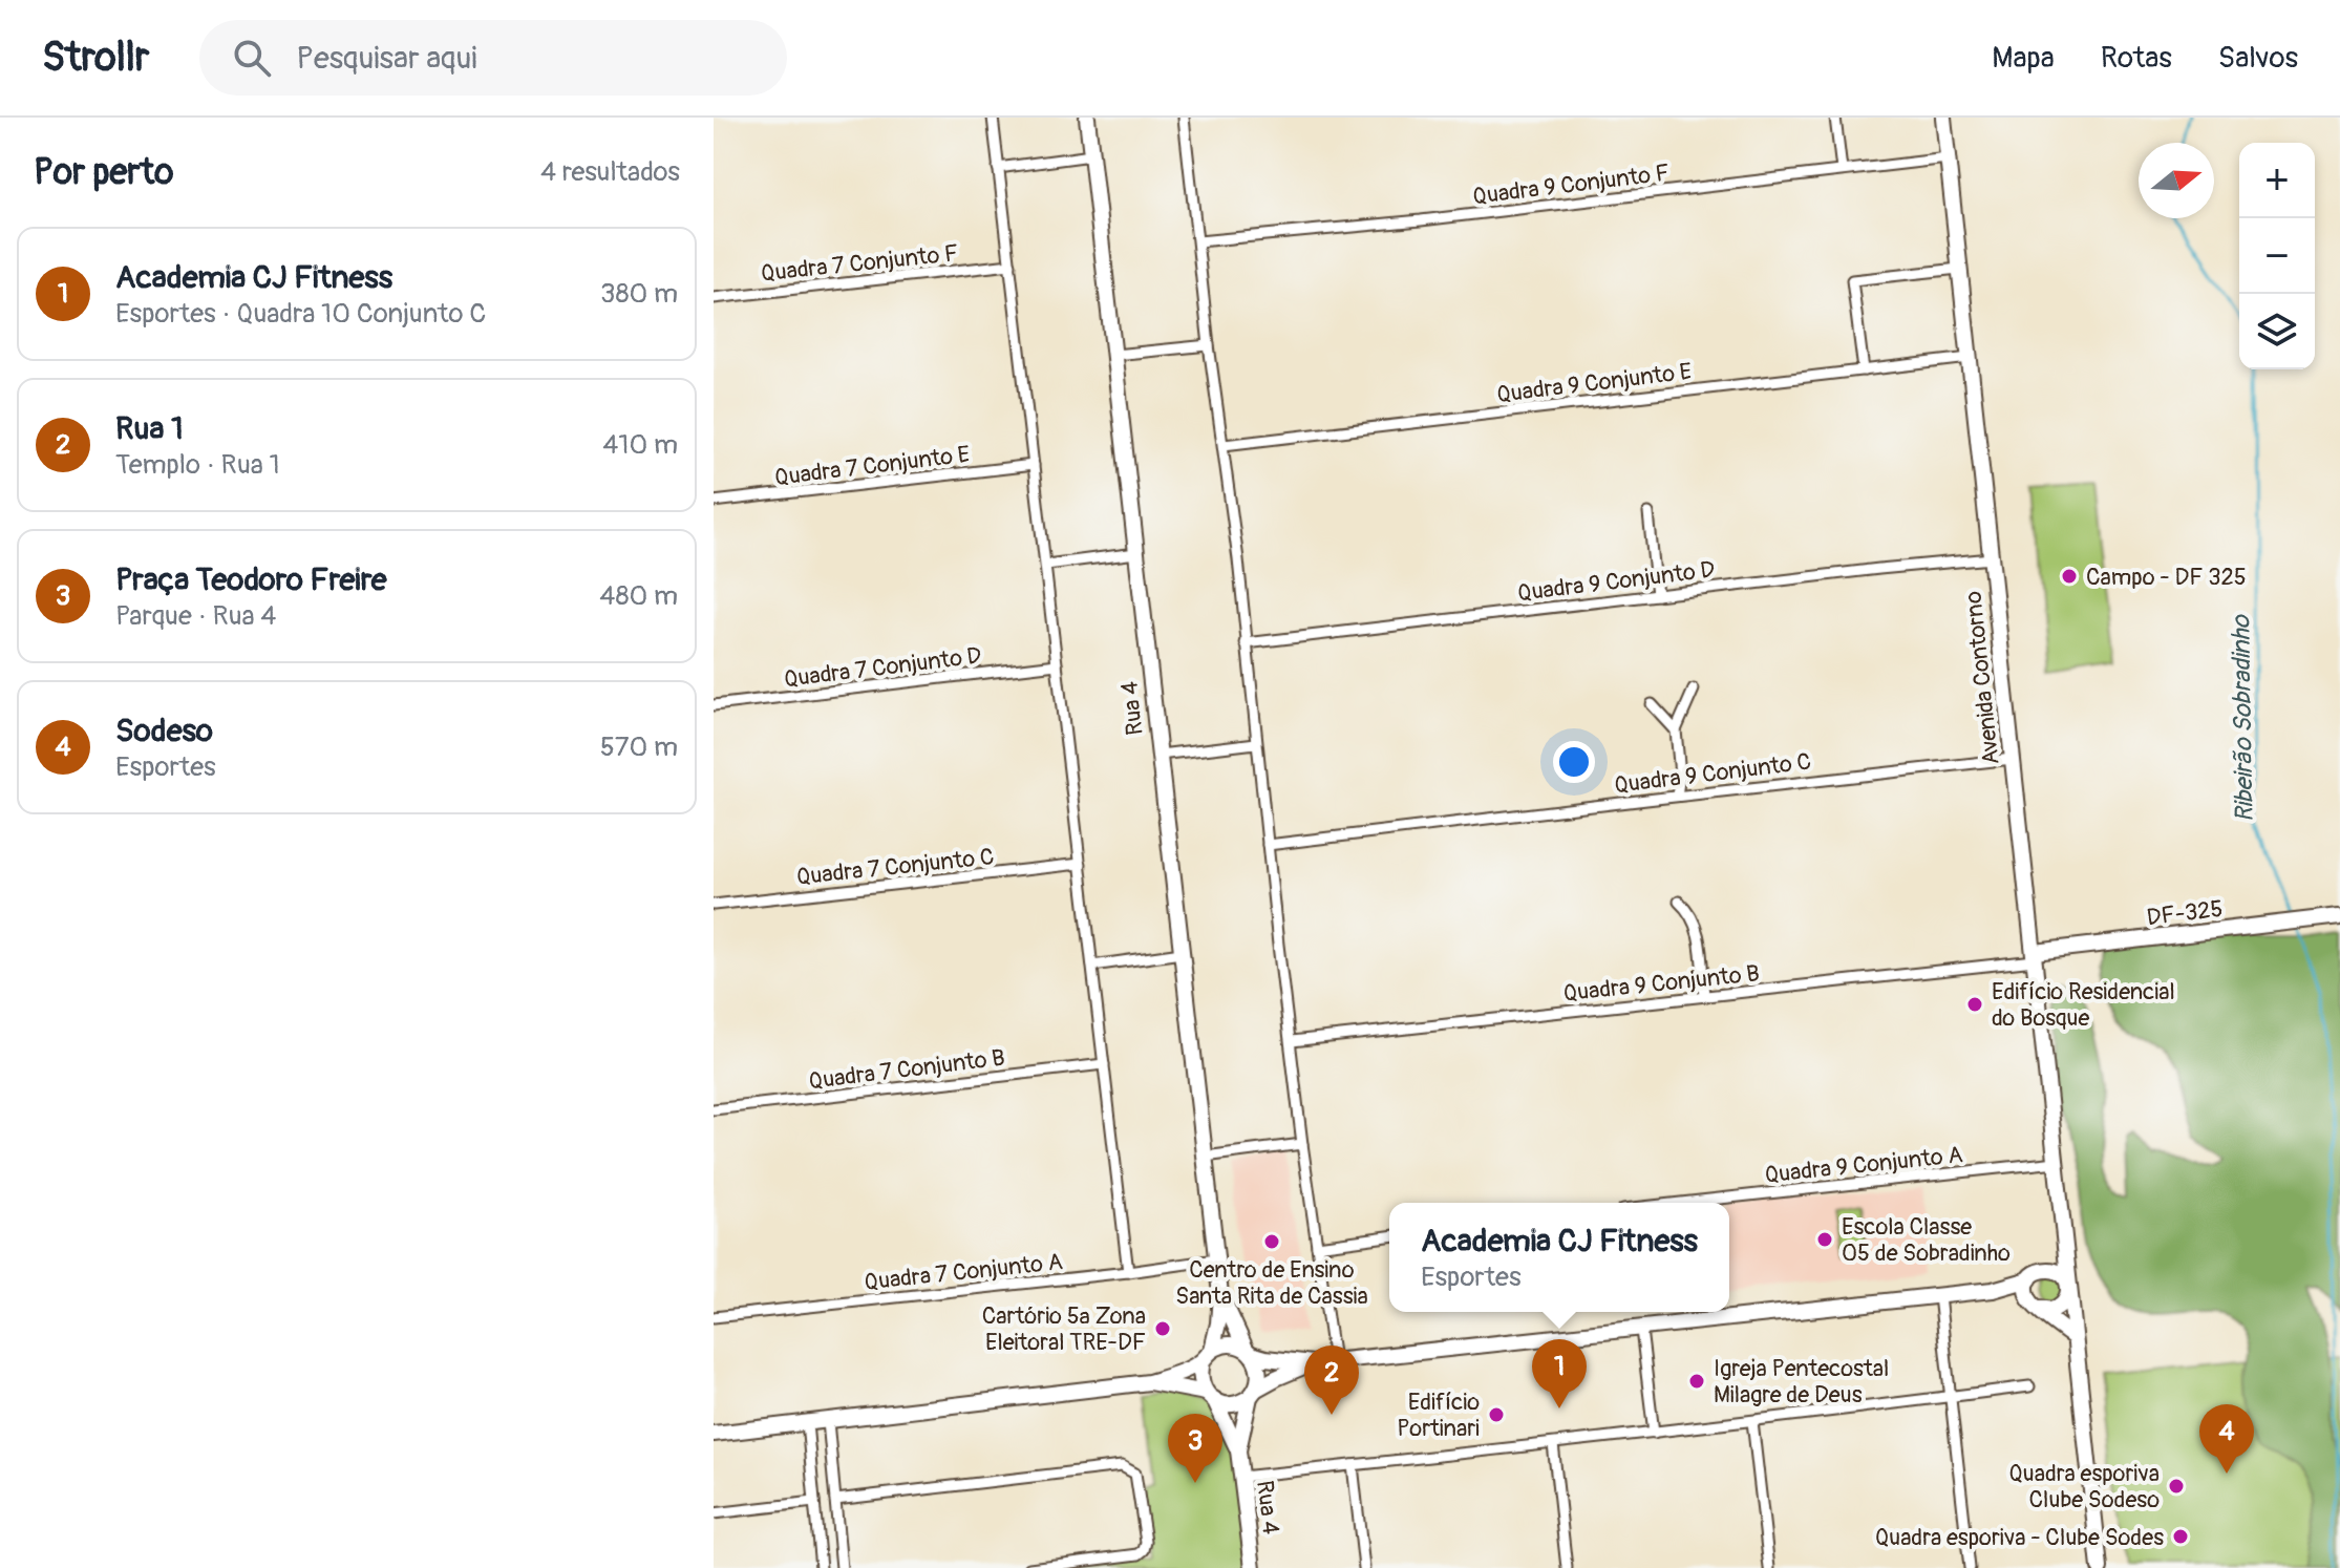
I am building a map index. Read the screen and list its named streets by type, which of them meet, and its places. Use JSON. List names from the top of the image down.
{
  "streets": {
    "street": [
      "Quadra 9 Conjunto F",
      "Quadra 7 Conjunto F",
      "Quadra 9 Conjunto E",
      "Quadra 7 Conjunto E",
      "Quadra 9 Conjunto D",
      "Quadra 7 Conjunto D",
      "Avenida Contorno",
      "Rua 4",
      "Quadra 9 Conjunto C",
      "Quadra 7 Conjunto C",
      "DF-325",
      "Quadra 9 Conjunto B",
      "Quadra 7 Conjunto B",
      "Quadra 9 Conjunto A",
      "Quadra 7 Conjunto A"
    ]
  },
  "crossings": [
    ["Quadra 9 Conjunto F", "Avenida Contorno"],
    ["Quadra 9 Conjunto E", "Avenida Contorno"],
    ["Quadra 9 Conjunto D", "Avenida Contorno"],
    ["Avenida Contorno", "Quadra 9 Conjunto C"],
    ["Avenida Contorno", "DF-325"],
    ["Avenida Contorno", "Quadra 9 Conjunto B"],
    ["Avenida Contorno", "Quadra 9 Conjunto A"],
    ["Rua 4", "Quadra 7 Conjunto A"],
    ["DF-325", "Quadra 9 Conjunto B"]
  ],
  "water": ["Ribeirão Sobradinho"],
  "places": [
    "Campo - DF 325",
    "Edifício Residencial do Bosque",
    "Escola Classe 05 de Sobradinho",
    "Centro de Ensino Santa Rita de Cassia",
    "Cartório 5ª Zona Eleitoral TRE-DF",
    "Igreja Pentecostal Milagre de Deus",
    "Edifício Portinari",
    "Quadra esporiva Clube Sodeso",
    "Quadra esporiva - Clube Sodes"
  ],
  "north": "right",
  "page": {
    "header": "Strollr",
    "search": "Pesquisar aqui",
    "nav": ["Mapa", "Rotas", "Salvos"],
    "heading": ["Por perto", "4 resultados"],
    "map_buttons": ["+", "−"],
    "list": [
      {
        "mark": "1",
        "name": "Academia CJ Fitness",
        "note": "Esportes · Quadra 10 Conjunto C",
        "value": "380 m"
      },
      {
        "mark": "2",
        "name": "Rua 1",
        "note": "Templo · Rua 1",
        "value": "410 m"
      },
      {
        "mark": "3",
        "name": "Praça Teodoro Freire",
        "note": "Parque · Rua 4",
        "value": "480 m"
      },
      {
        "mark": "4",
        "name": "Sodeso",
        "note": "Esportes",
        "value": "570 m"
      }
    ],
    "popup": ["Academia CJ Fitness", "Esportes"],
    "pins": [
      "1",
      "2",
      "4",
      "3"
    ]
  }
}
